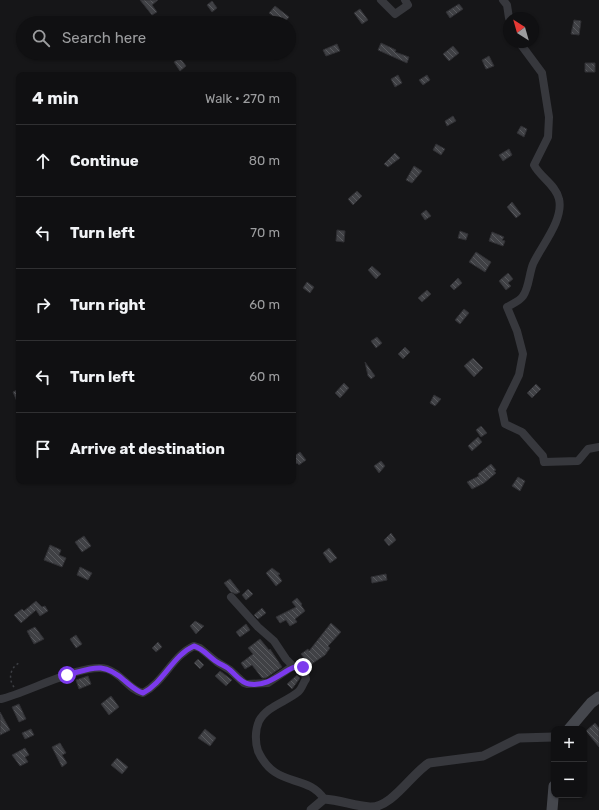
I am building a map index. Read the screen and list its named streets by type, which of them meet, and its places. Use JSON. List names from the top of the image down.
{
  "north": "top left",
  "page": {
    "search": "Search here",
    "heading": ["4 min", "Walk · 270 m"],
    "list": [
      ["Continue", "80 m"],
      ["Turn left", "70 m"],
      ["Turn right", "60 m"],
      ["Turn left", "60 m"],
      "Arrive at destination"
    ],
    "map_buttons": ["+", "−"]
  }
}
